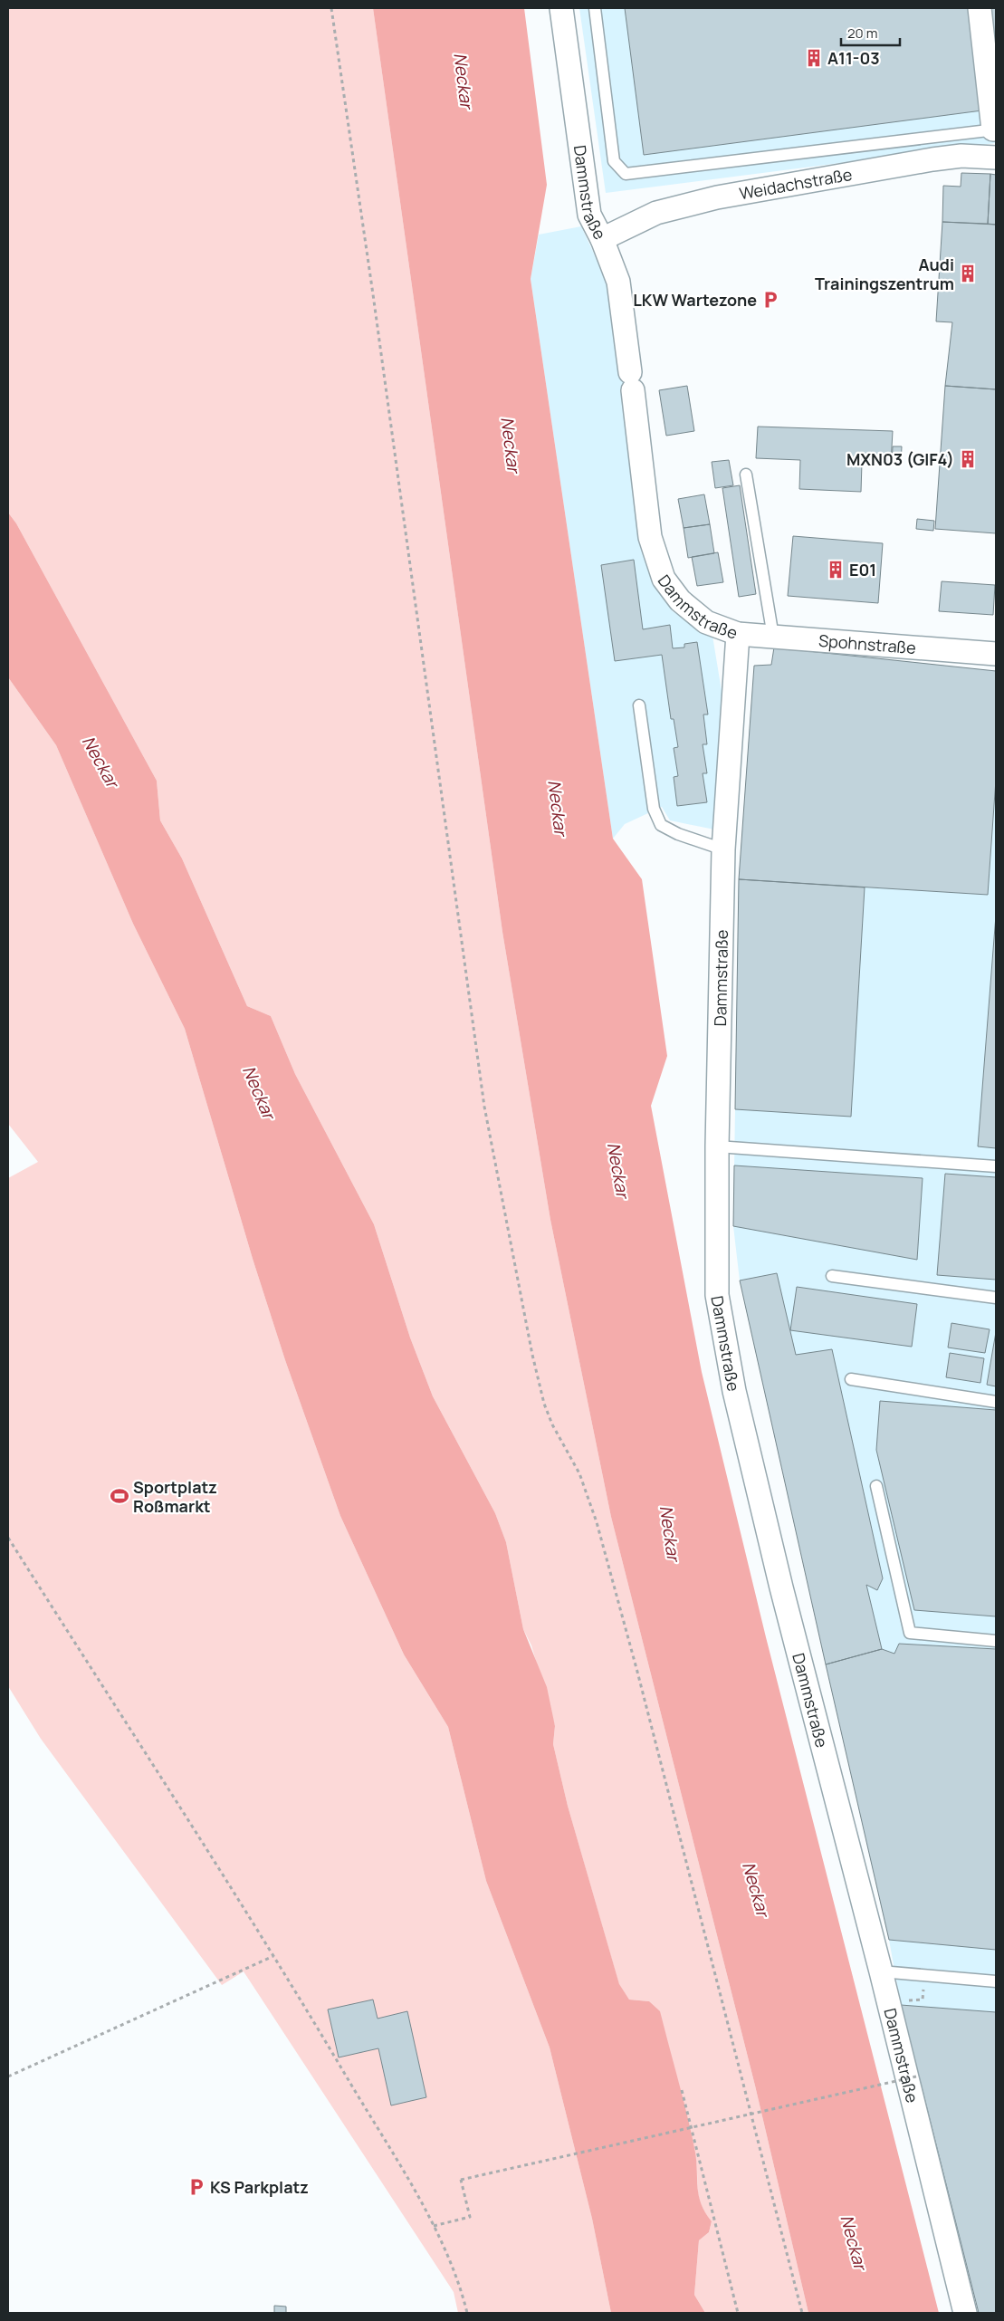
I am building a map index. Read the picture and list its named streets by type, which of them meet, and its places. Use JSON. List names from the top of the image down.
{
  "streets": {
    "street": ["Weidachstraße", "Dammstraße", "Spohnstraße"]
  },
  "crossings": [
    ["Weidachstraße", "Dammstraße"],
    ["Dammstraße", "Spohnstraße"]
  ],
  "water": ["Neckar"],
  "places": {
    "building": [
      "A11-03",
      "Audi Trainingszentrum",
      "MXN03 (GIF4)",
      "E01"
    ],
    "parking": ["LKW Wartezone", "KS Parkplatz"],
    "sports": ["Sportplatz Roßmarkt"]
  },
  "scale_bar": "20 m"
}
